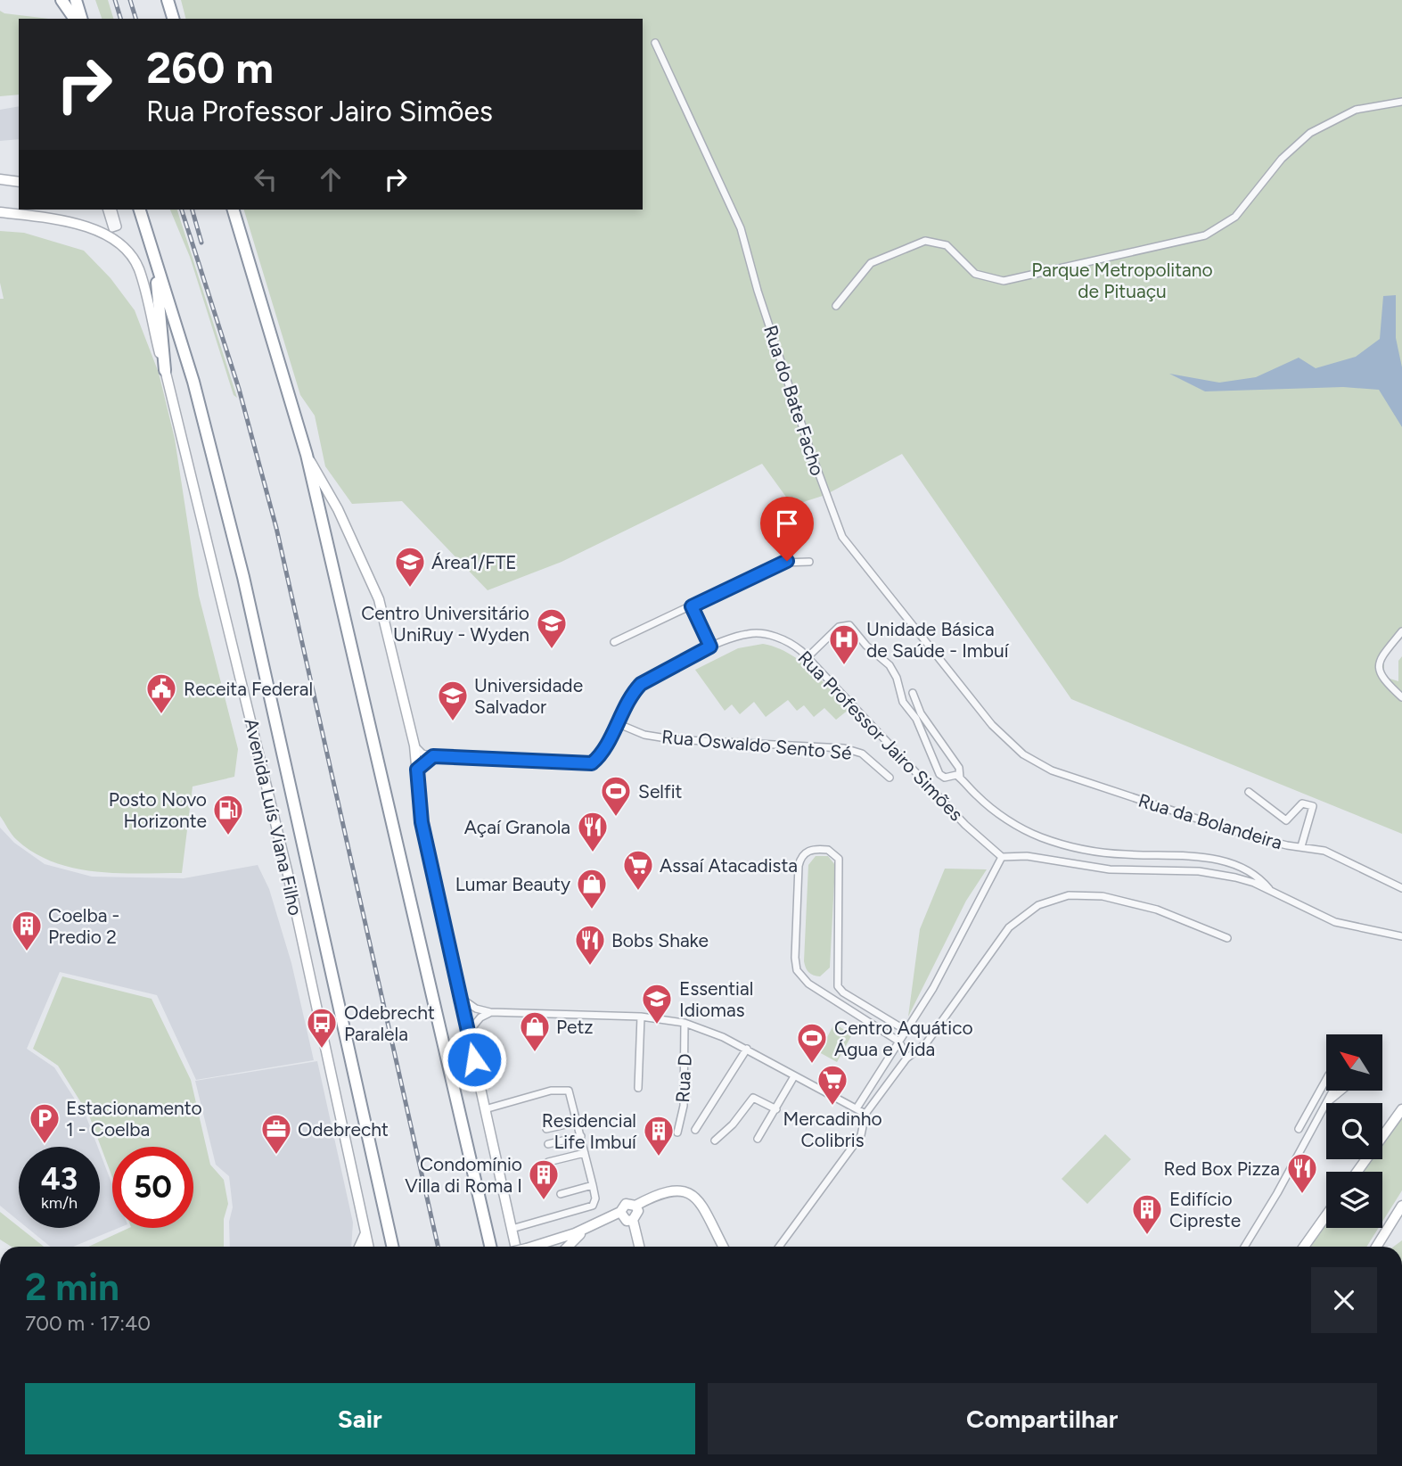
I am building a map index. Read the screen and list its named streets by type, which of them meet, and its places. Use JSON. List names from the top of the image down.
{
  "streets": {
    "highway": ["Avenida Luís Viana Filho"],
    "street": [
      "Rua do Bate Facho",
      "Rua Professor Jairo Simões",
      "Rua Oswaldo Sento Sé",
      "Rua da Bolandeira",
      "Rua D"
    ]
  },
  "crossings": [
    ["Rua do Bate Facho", "Rua da Bolandeira"],
    ["Rua Professor Jairo Simões", "Rua Oswaldo Sento Sé"]
  ],
  "parks": ["Parque Metropolitano de Pituaçu"],
  "places": {
    "school or university": [
      "Área1/FTE",
      "Centro Universitário UniRuy - Wyden",
      "Universidade Salvador",
      "Essential Idiomas"
    ],
    "hospital": ["Unidade Básica de Saúde - Imbuí"],
    "public building": ["Receita Federal"],
    "sports": ["Selfit", "Centro Aquático Água e Vida"],
    "fuel station": ["Posto Novo Horizonte"],
    "restaurant": ["Açaí Granola", "Bobs Shake", "Red Box Pizza"],
    "supermarket": ["Assaí Atacadista", "Mercadinho Colibris"],
    "shop": ["Lumar Beauty", "Petz"],
    "building": [
      "Coelba - Predio 2",
      "Residencial Life Imbuí",
      "Condomínio Villa di Roma I",
      "Edifício Cipreste"
    ],
    "bus stop": ["Odebrecht Paralela"],
    "parking": ["Estacionamento 1 - Coelba"],
    "office": ["Odebrecht"]
  },
  "north": "top left",
  "page": {
    "turn": ["260 m", "Rua Professor Jairo Simões"],
    "speed": "43 km/h",
    "limit": "50",
    "heading": ["2 min", "700 m · 17:40"],
    "buttons": ["Sair", "Compartilhar"]
  }
}
